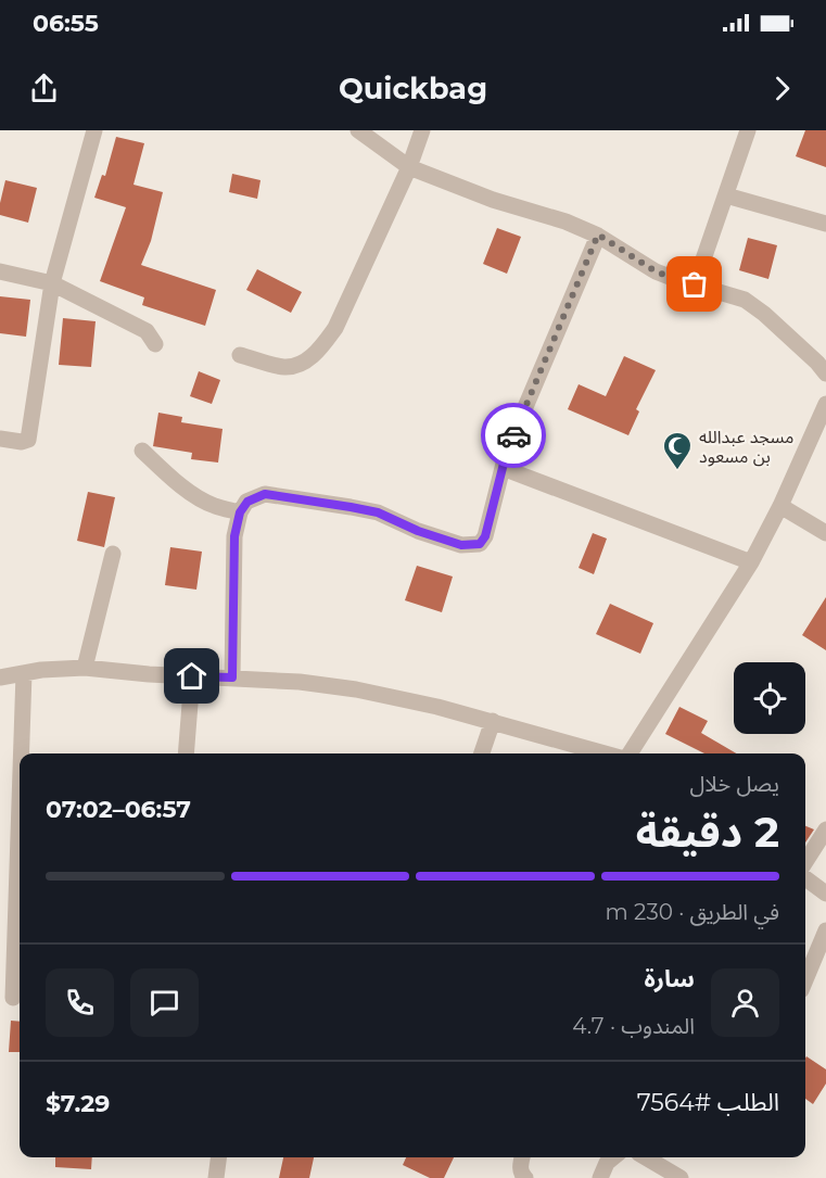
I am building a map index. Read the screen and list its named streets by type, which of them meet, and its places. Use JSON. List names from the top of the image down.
{
  "places": {
    "mosque": ["مسجد عبدالله بن مسعود"]
  },
  "page": {
    "status": "06:55",
    "header": "Quickbag",
    "heading": ["2 دقيقة", "يصل خلال", "06:57–07:02"],
    "panel": [
      "سارة",
      "المندوب · 4.7",
      "الطلب #7564",
      "$7.29"
    ],
    "bar": "في الطريق · 230 m"
  }
}
